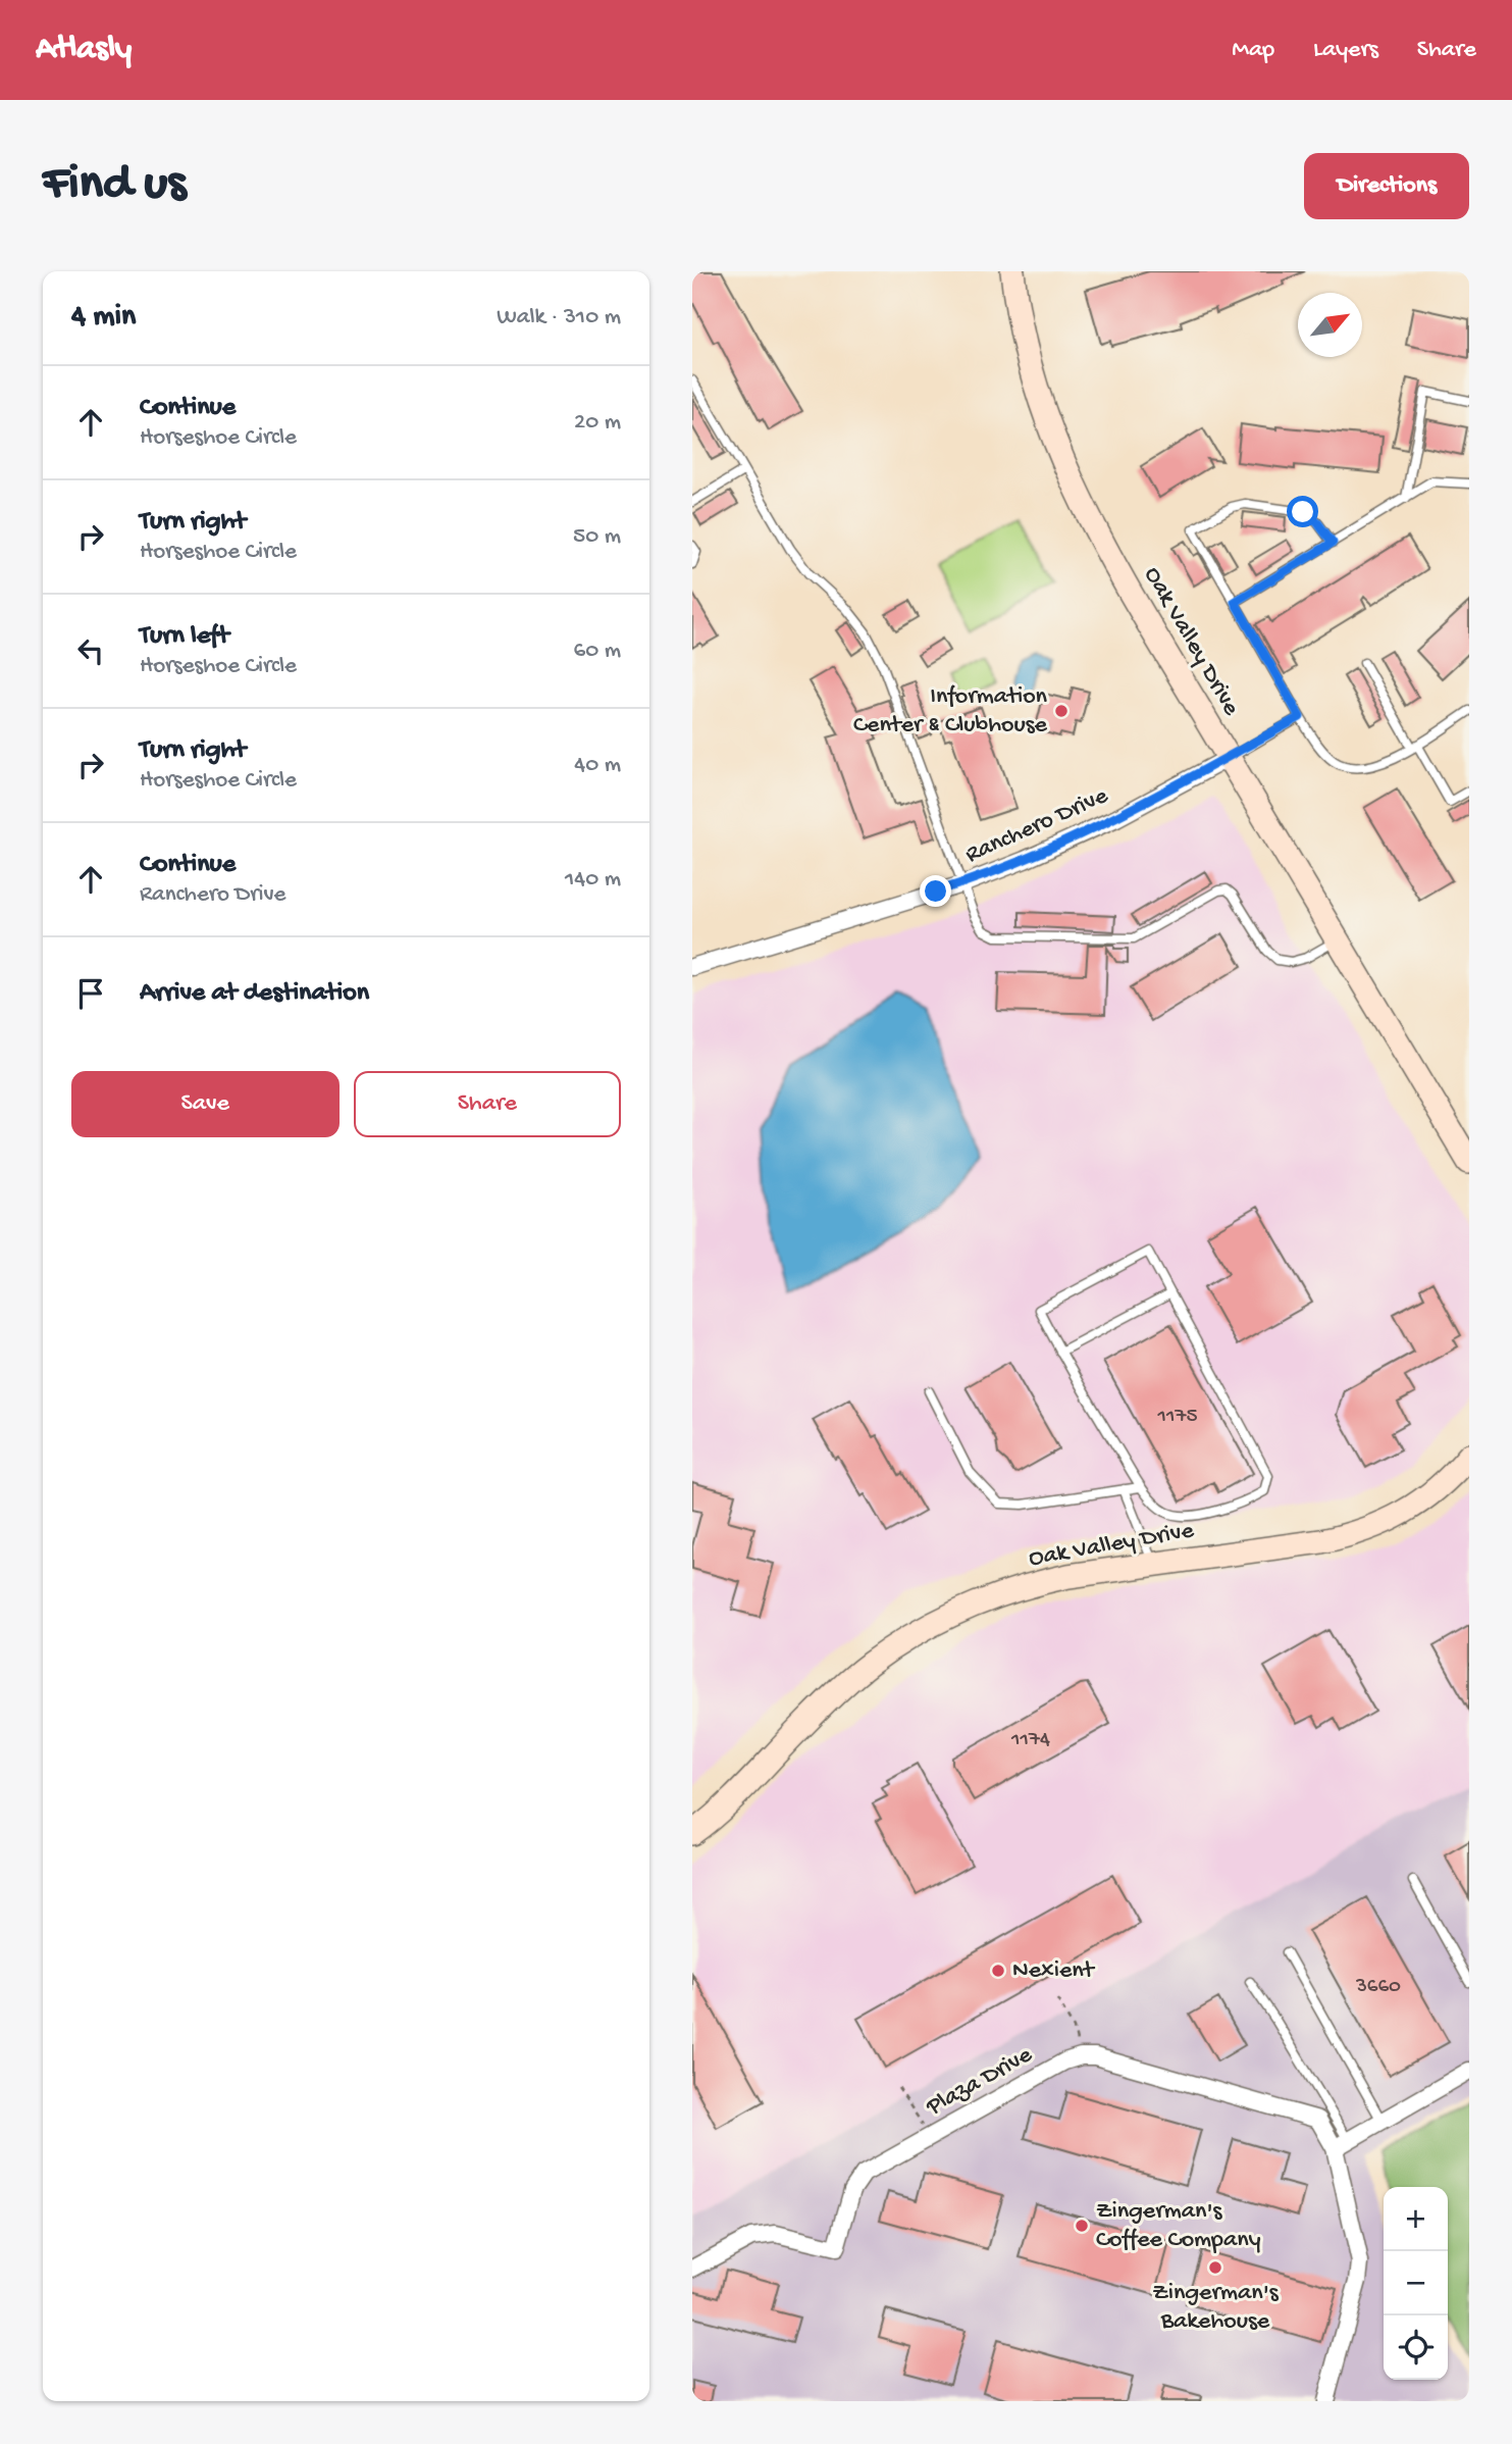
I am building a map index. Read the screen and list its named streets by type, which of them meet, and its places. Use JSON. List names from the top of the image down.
{
  "streets": {
    "street": ["Oak Valley Drive", "Ranchero Drive", "Plaza Drive"]
  },
  "crossings": [
    ["Oak Valley Drive", "Ranchero Drive"]
  ],
  "places": [
    "Information Center & Clubhouse",
    "Nexient",
    "Zingerman's Coffee Company",
    "Zingerman's Bakehouse"
  ],
  "house_numbers": ["1175", "1174", "3660"],
  "north": "top right",
  "page": {
    "header": "Atlasly",
    "nav": ["Map", "Layers", "Share"],
    "buttons": [
      "Directions",
      ["Save", "Share"]
    ],
    "title": "Find us",
    "heading": ["4 min", "Walk · 310 m"],
    "list": [
      ["Continue", "Horseshoe Circle", "20 m"],
      ["Turn right", "Horseshoe Circle", "50 m"],
      ["Turn left", "Horseshoe Circle", "60 m"],
      ["Turn right", "Horseshoe Circle", "40 m"],
      ["Continue", "Ranchero Drive", "140 m"],
      "Arrive at destination"
    ],
    "map_buttons": ["+", "−"]
  }
}
